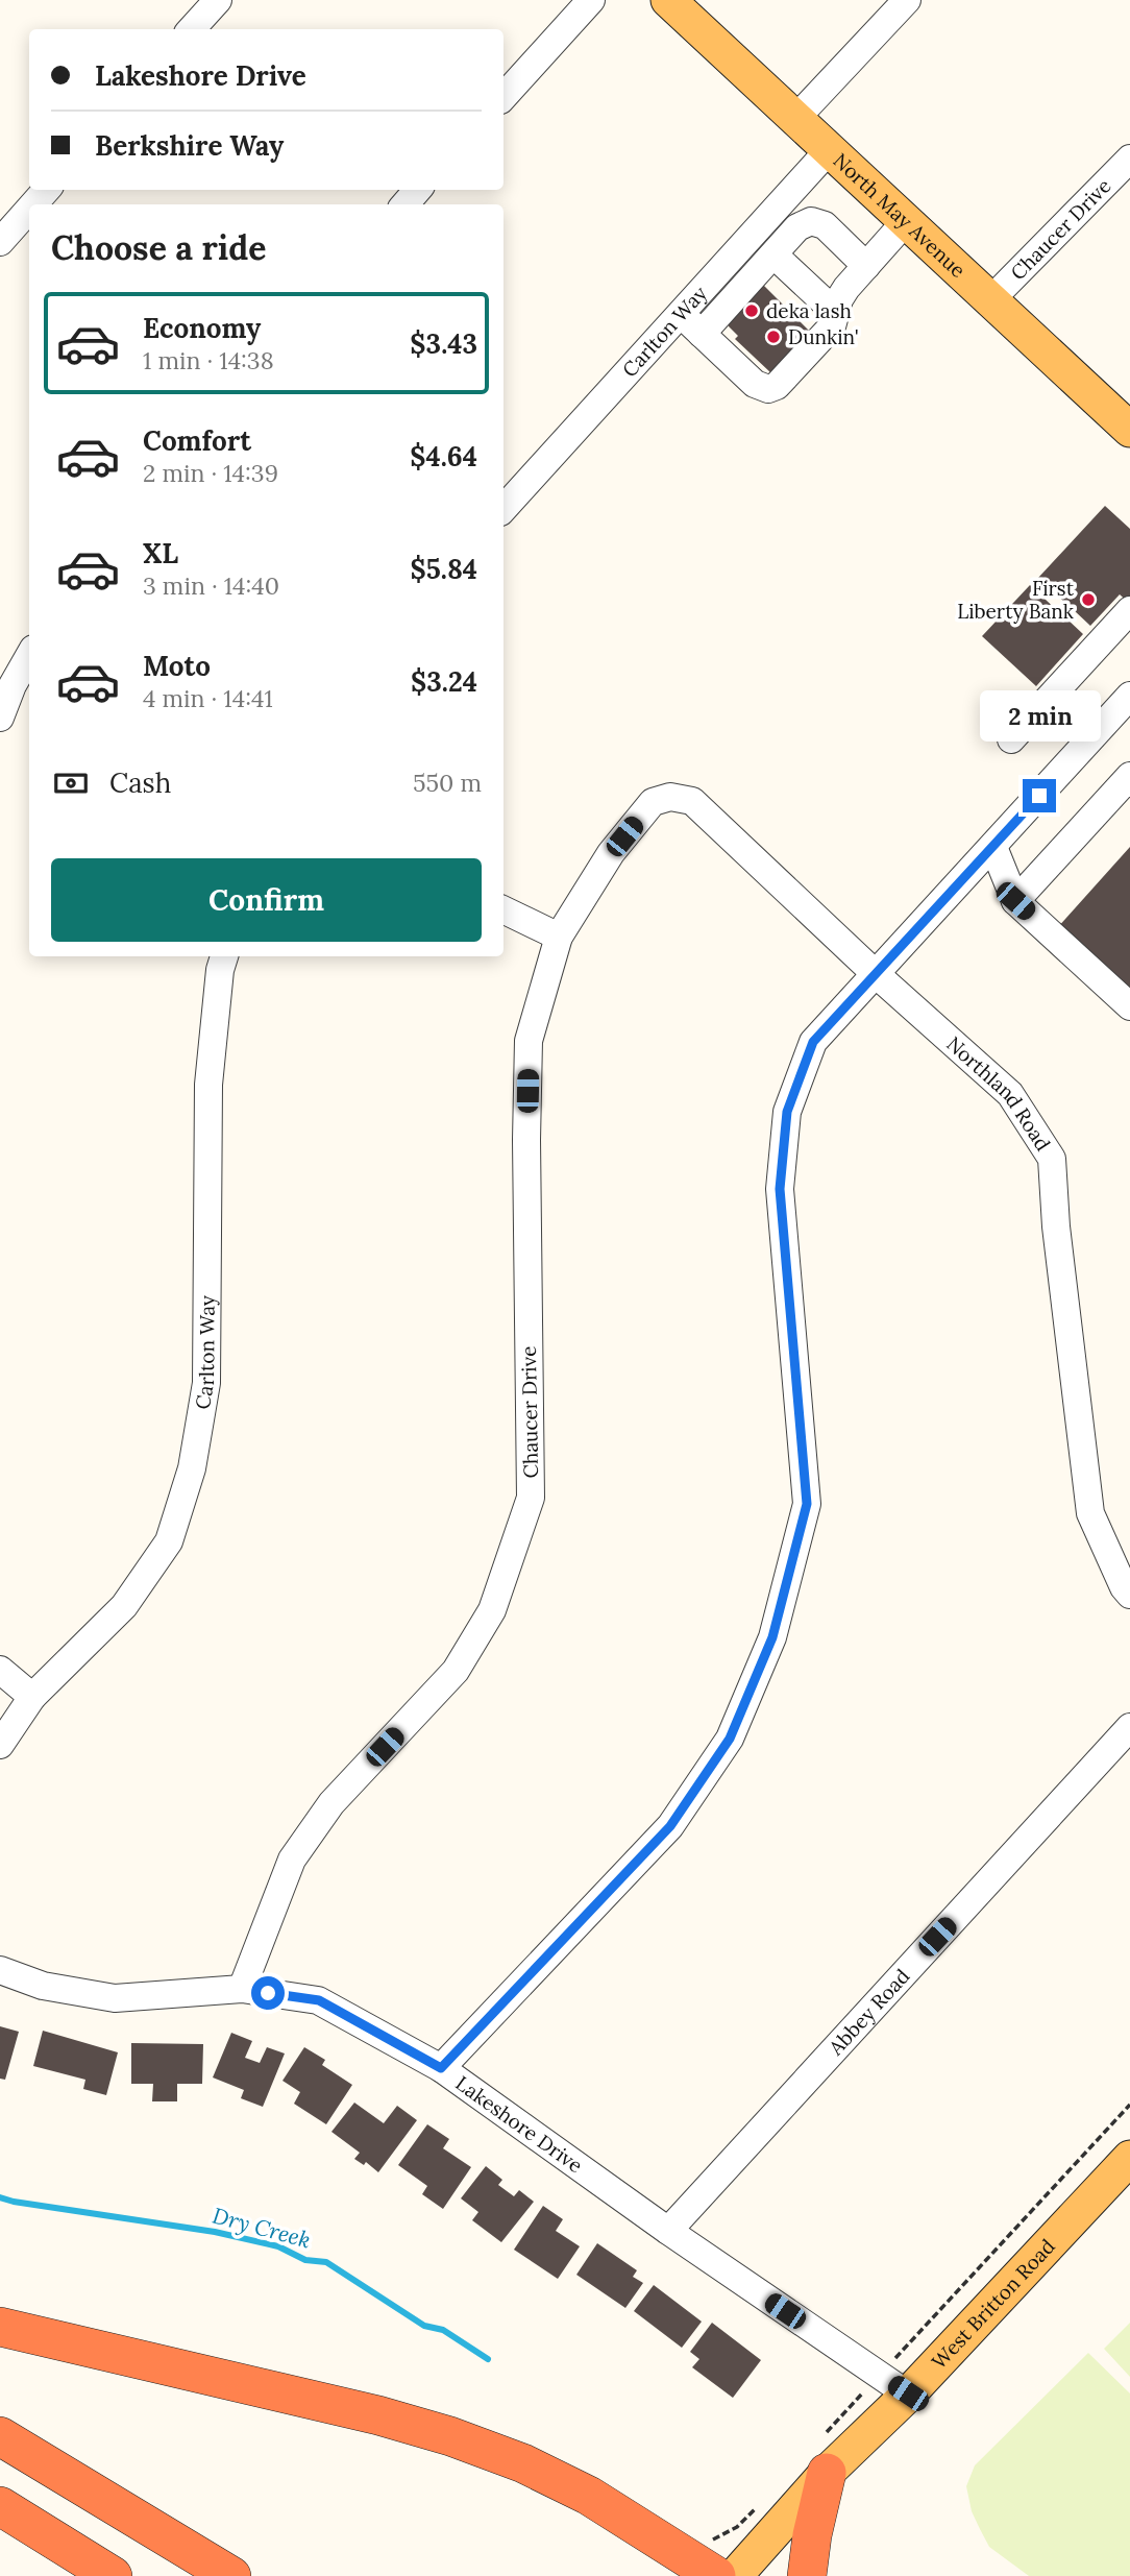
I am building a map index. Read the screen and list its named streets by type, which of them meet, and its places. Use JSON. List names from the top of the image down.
{
  "streets": {
    "main road": ["North May Avenue", "West Britton Road"],
    "street": [
      "Chaucer Drive",
      "Carlton Way",
      "Northland Road",
      "Abbey Road",
      "Lakeshore Drive"
    ]
  },
  "crossings": [
    ["North May Avenue", "Chaucer Drive"],
    ["North May Avenue", "Carlton Way"],
    ["Chaucer Drive", "Northland Road"],
    ["Chaucer Drive", "Lakeshore Drive"],
    ["Abbey Road", "Lakeshore Drive"],
    ["Lakeshore Drive", "West Britton Road"]
  ],
  "water": ["Dry Creek"],
  "places": ["deka lash", "Dunkin'", "First Liberty Bank"],
  "page": {
    "banner": ["Lakeshore Drive", "Berkshire Way"],
    "heading": "Choose a ride",
    "list": [
      {
        "name": "Economy",
        "note": "1 min · 14:38",
        "value": "$3.43"
      },
      {
        "name": "Comfort",
        "note": "2 min · 14:39",
        "value": "$4.64"
      },
      {
        "name": "XL",
        "note": "3 min · 14:40",
        "value": "$5.84"
      },
      {
        "name": "Moto",
        "note": "4 min · 14:41",
        "value": "$3.24"
      }
    ],
    "bubble": "2 min",
    "pay": ["Cash", "550 m"],
    "buttons": "Confirm"
  }
}
